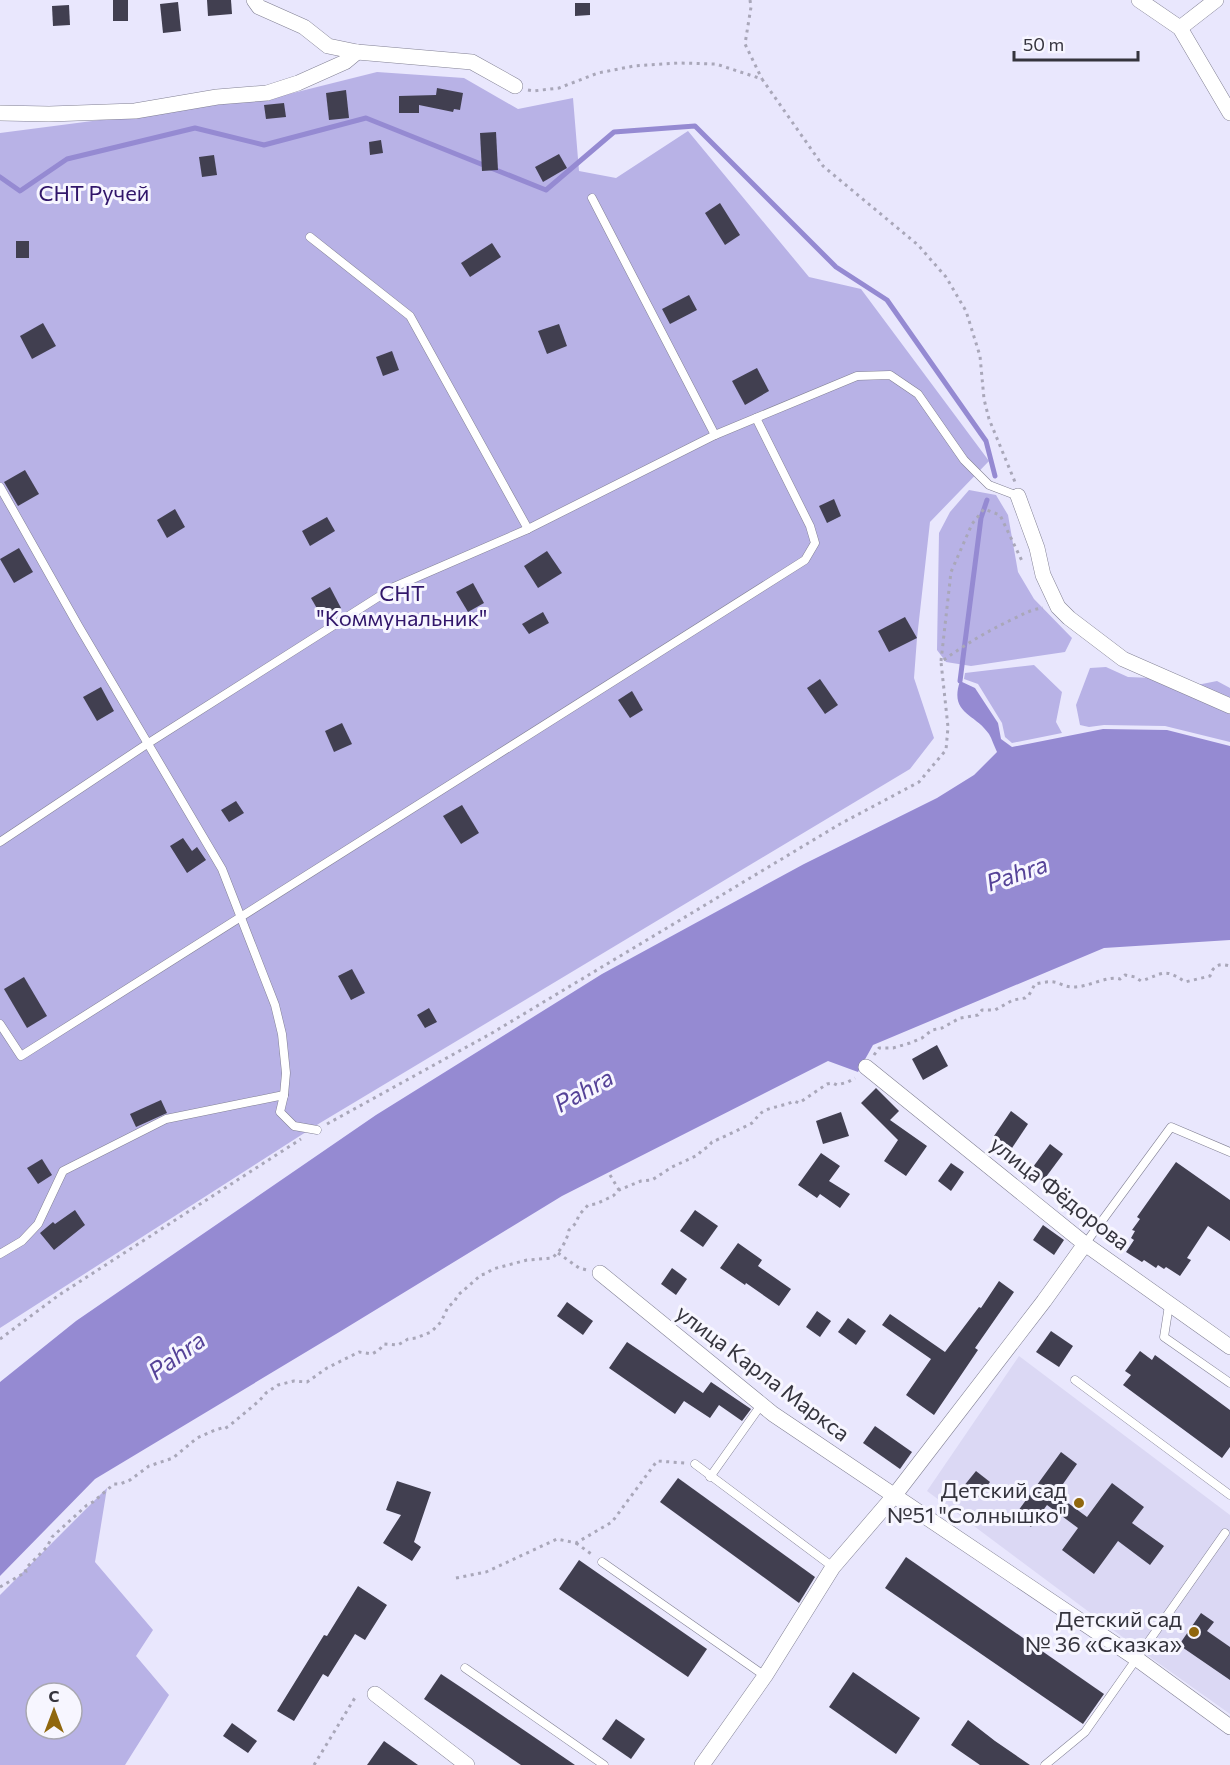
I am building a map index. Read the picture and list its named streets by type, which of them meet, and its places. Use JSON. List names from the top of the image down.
{
  "streets": {
    "street": ["улица Фёдорова", "улица Карла Маркса"]
  },
  "water": ["Pahra"],
  "parks": ["СНТ Ручей", "СНТ \"Коммунальник\""],
  "places": ["Детский сад №51 \"Солнышко\"", "Детский сад № 36 «Сказка»"],
  "scale_bar": "50 m",
  "north": "top"
}
